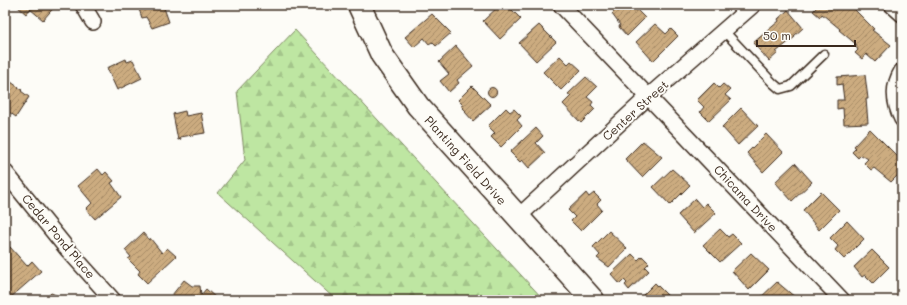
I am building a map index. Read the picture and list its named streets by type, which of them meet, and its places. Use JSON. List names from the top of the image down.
{
  "streets": {
    "street": [
      "Center Street",
      "Planting Field Drive",
      "Chicama Drive",
      "Cedar Pond Place"
    ]
  },
  "crossings": [
    ["Center Street", "Planting Field Drive"],
    ["Center Street", "Chicama Drive"]
  ],
  "scale_bar": "50 m"
}
